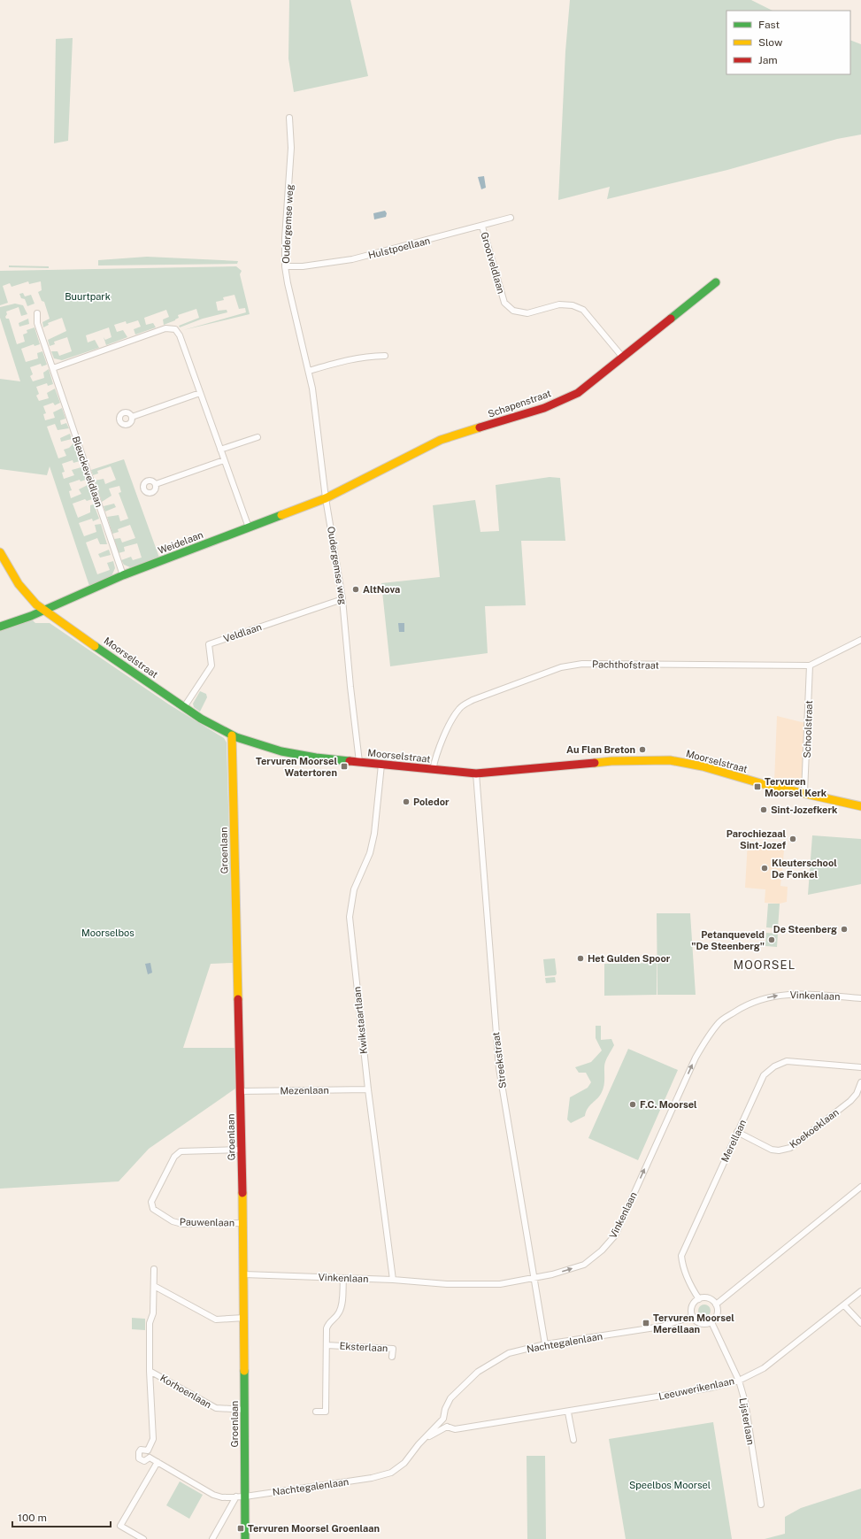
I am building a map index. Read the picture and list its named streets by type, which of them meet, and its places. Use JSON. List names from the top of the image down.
{
  "streets": {
    "street": [
      "Oudergemse weg",
      "Hulstpoellaan",
      "Grootveldlaan",
      "Schapenstraat",
      "Bleuckeveldlaan",
      "Weidelaan",
      "Veldlaan",
      "Moorselstraat",
      "Pachthofstraat",
      "Schoolstraat",
      "Groenlaan",
      "Vinkenlaan",
      "Kwikstaartlaan",
      "Streekstraat",
      "Mezenlaan",
      "Koekoeklaan",
      "Merellaan",
      "Pauwenlaan",
      "Nachtegalenlaan",
      "Eksterlaan",
      "Leeuwerikenlaan",
      "Korhoenlaan",
      "Lijsterlaan"
    ]
  },
  "crossings": [
    ["Oudergemse weg", "Hulstpoellaan"],
    ["Oudergemse weg", "Schapenstraat"],
    ["Oudergemse weg", "Weidelaan"],
    ["Oudergemse weg", "Veldlaan"],
    ["Oudergemse weg", "Moorselstraat"],
    ["Hulstpoellaan", "Grootveldlaan"],
    ["Grootveldlaan", "Schapenstraat"],
    ["Schapenstraat", "Weidelaan"],
    ["Bleuckeveldlaan", "Weidelaan"],
    ["Weidelaan", "Moorselstraat"],
    ["Veldlaan", "Moorselstraat"],
    ["Moorselstraat", "Pachthofstraat"],
    ["Moorselstraat", "Schoolstraat"],
    ["Moorselstraat", "Groenlaan"],
    ["Moorselstraat", "Kwikstaartlaan"],
    ["Moorselstraat", "Streekstraat"],
    ["Pachthofstraat", "Schoolstraat"],
    ["Groenlaan", "Vinkenlaan"],
    ["Groenlaan", "Mezenlaan"],
    ["Groenlaan", "Pauwenlaan"],
    ["Groenlaan", "Nachtegalenlaan"],
    ["Groenlaan", "Korhoenlaan"],
    ["Vinkenlaan", "Kwikstaartlaan"],
    ["Vinkenlaan", "Streekstraat"],
    ["Kwikstaartlaan", "Mezenlaan"],
    ["Streekstraat", "Nachtegalenlaan"],
    ["Koekoeklaan", "Merellaan"],
    ["Merellaan", "Nachtegalenlaan"],
    ["Merellaan", "Lijsterlaan"],
    ["Nachtegalenlaan", "Leeuwerikenlaan"],
    ["Nachtegalenlaan", "Korhoenlaan"],
    ["Nachtegalenlaan", "Lijsterlaan"],
    ["Leeuwerikenlaan", "Lijsterlaan"]
  ],
  "one_way": ["Vinkenlaan"],
  "districts": ["MOORSEL"],
  "parks": ["Buurtpark", "Moorselbos", "Speelbos Moorsel"],
  "places": {
    "other": [
      "AltNova",
      "Au Flan Breton",
      "Poledor",
      "Sint-Jozefkerk",
      "Parochiezaal Sint-Jozef",
      "Kleuterschool De Fonkel",
      "De Steenberg",
      "Petanqueveld \"De Steenberg\"",
      "Het Gulden Spoor",
      "F.C. Moorsel"
    ],
    "transit": [
      "Tervuren Moorsel Watertoren",
      "Tervuren Moorsel Kerk",
      "Tervuren Moorsel Merellaan",
      "Tervuren Moorsel Groenlaan"
    ]
  },
  "legend": ["Fast", "Slow", "Jam"],
  "scale_bar": "100 m"
}
